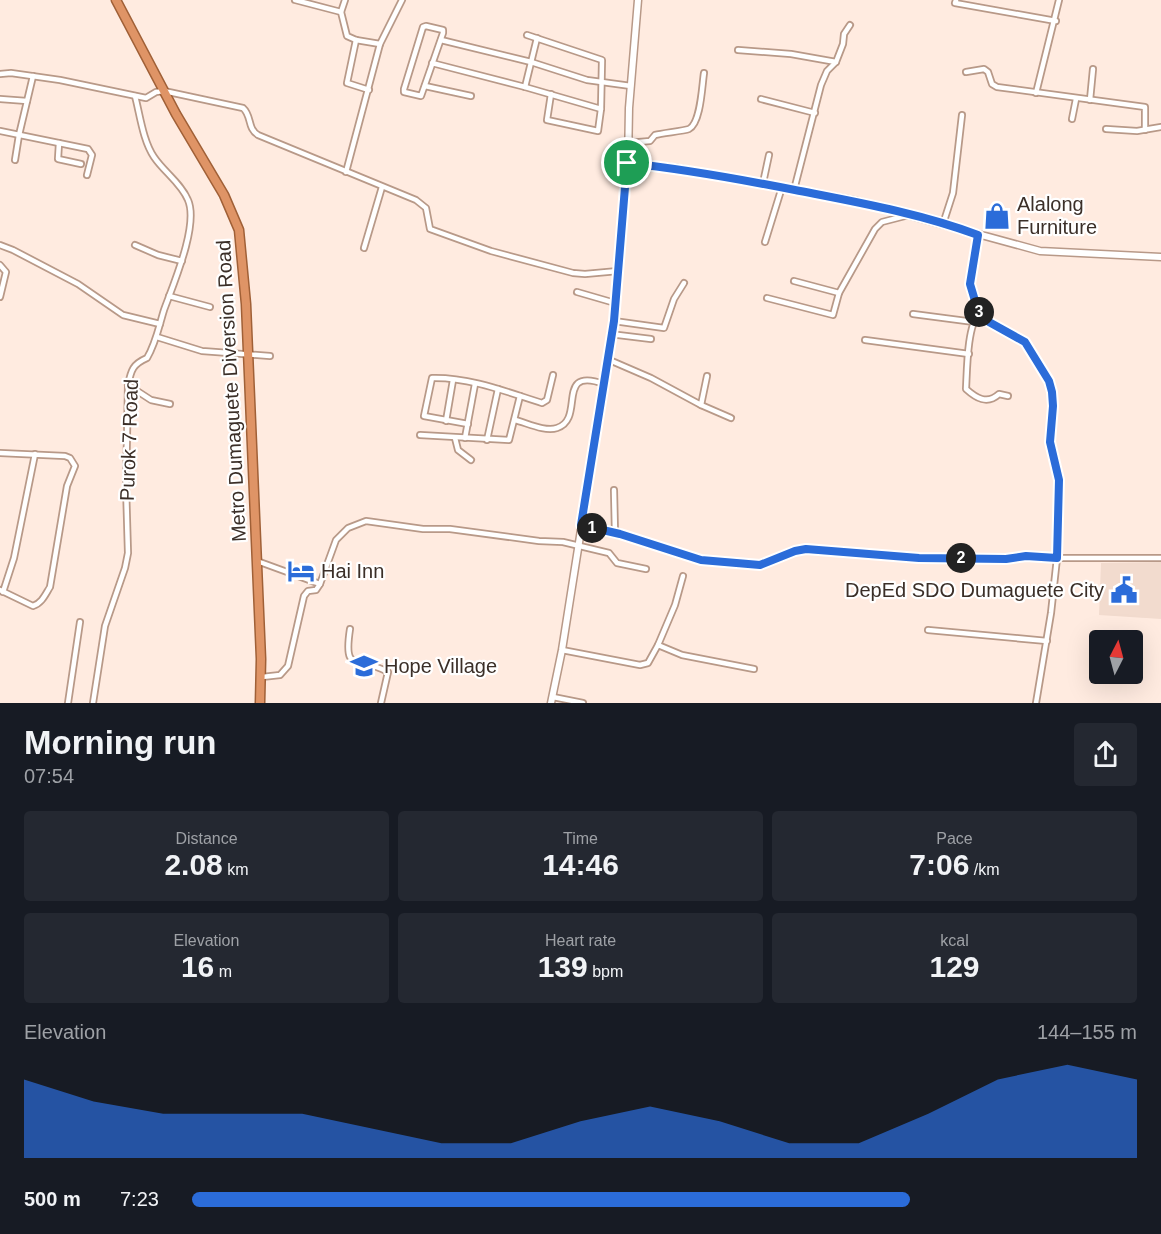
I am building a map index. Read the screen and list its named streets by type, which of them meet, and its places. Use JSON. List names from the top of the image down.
{
  "streets": {
    "highway": ["Metro Dumaguete Diversion Road"],
    "street": ["Purok 7 Road"]
  },
  "places": {
    "shop": ["Alalong Furniture"],
    "hotel": ["Hai Inn"],
    "public building": ["DepEd SDO Dumaguete City"],
    "school or university": ["Hope Village"]
  },
  "north": "top",
  "page": {
    "pins": ["3", "1", "2"],
    "heading": ["Morning run", "07:54"],
    "stats": [
      ["Distance", "2.08 km"],
      ["Time", "14:46"],
      ["Pace", "7:06 /km"],
      ["Elevation", "16 m"],
      ["Heart rate", "139 bpm"],
      ["kcal", "129"]
    ],
    "chart": ["Elevation", "144–155 m"],
    "list": [
      {
        "name": "500 m",
        "note": "7:23"
      }
    ]
  }
}
